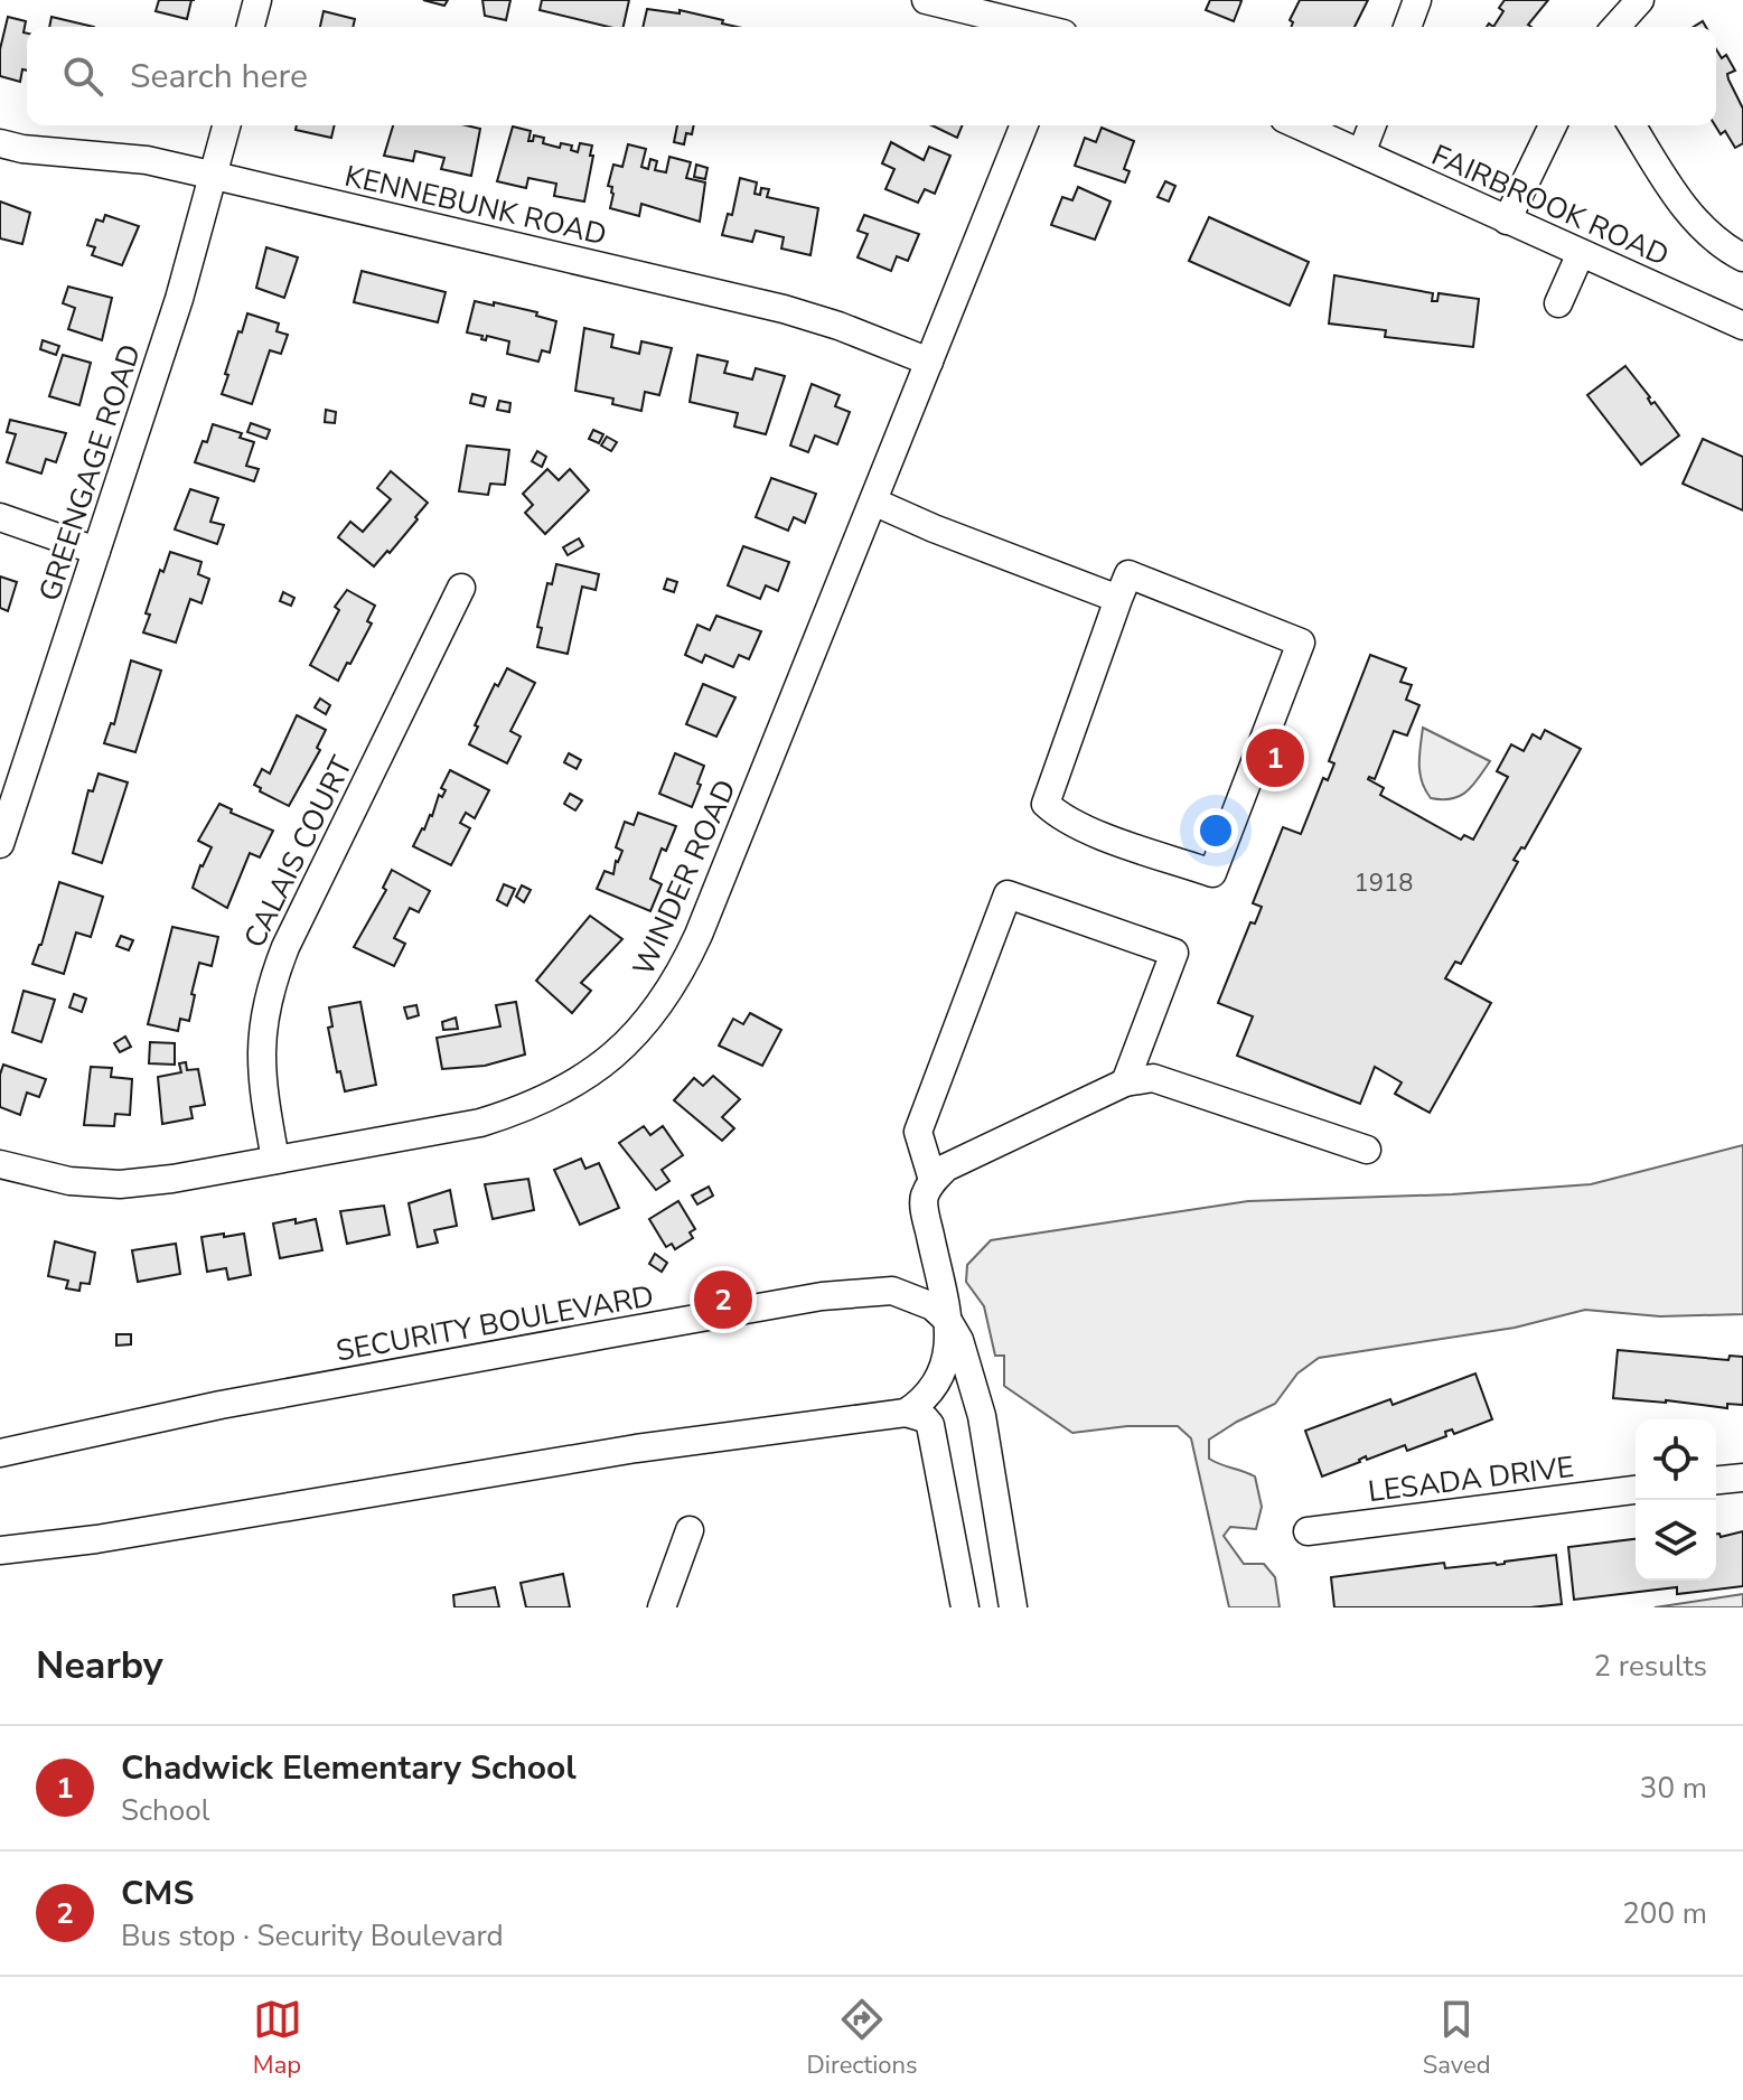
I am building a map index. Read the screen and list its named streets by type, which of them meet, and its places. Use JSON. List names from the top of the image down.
{
  "streets": {
    "street": [
      "KENNEBUNK ROAD",
      "FAIRBROOK ROAD",
      "GREENGAGE ROAD",
      "CALAIS COURT",
      "WINDER ROAD",
      "SECURITY BOULEVARD",
      "LESADA DRIVE"
    ]
  },
  "crossings": [
    ["KENNEBUNK ROAD", "GREENGAGE ROAD"],
    ["KENNEBUNK ROAD", "WINDER ROAD"],
    ["CALAIS COURT", "WINDER ROAD"]
  ],
  "house_numbers": ["1918"],
  "page": {
    "search": "Search here",
    "pins": ["1", "2"],
    "heading": ["Nearby", "2 results"],
    "list": [
      {
        "mark": "1",
        "name": "Chadwick Elementary School",
        "note": "School",
        "value": "30 m"
      },
      {
        "mark": "2",
        "name": "CMS",
        "note": "Bus stop · Security Boulevard",
        "value": "200 m"
      }
    ],
    "nav": ["Map", "Directions", "Saved"]
  }
}
